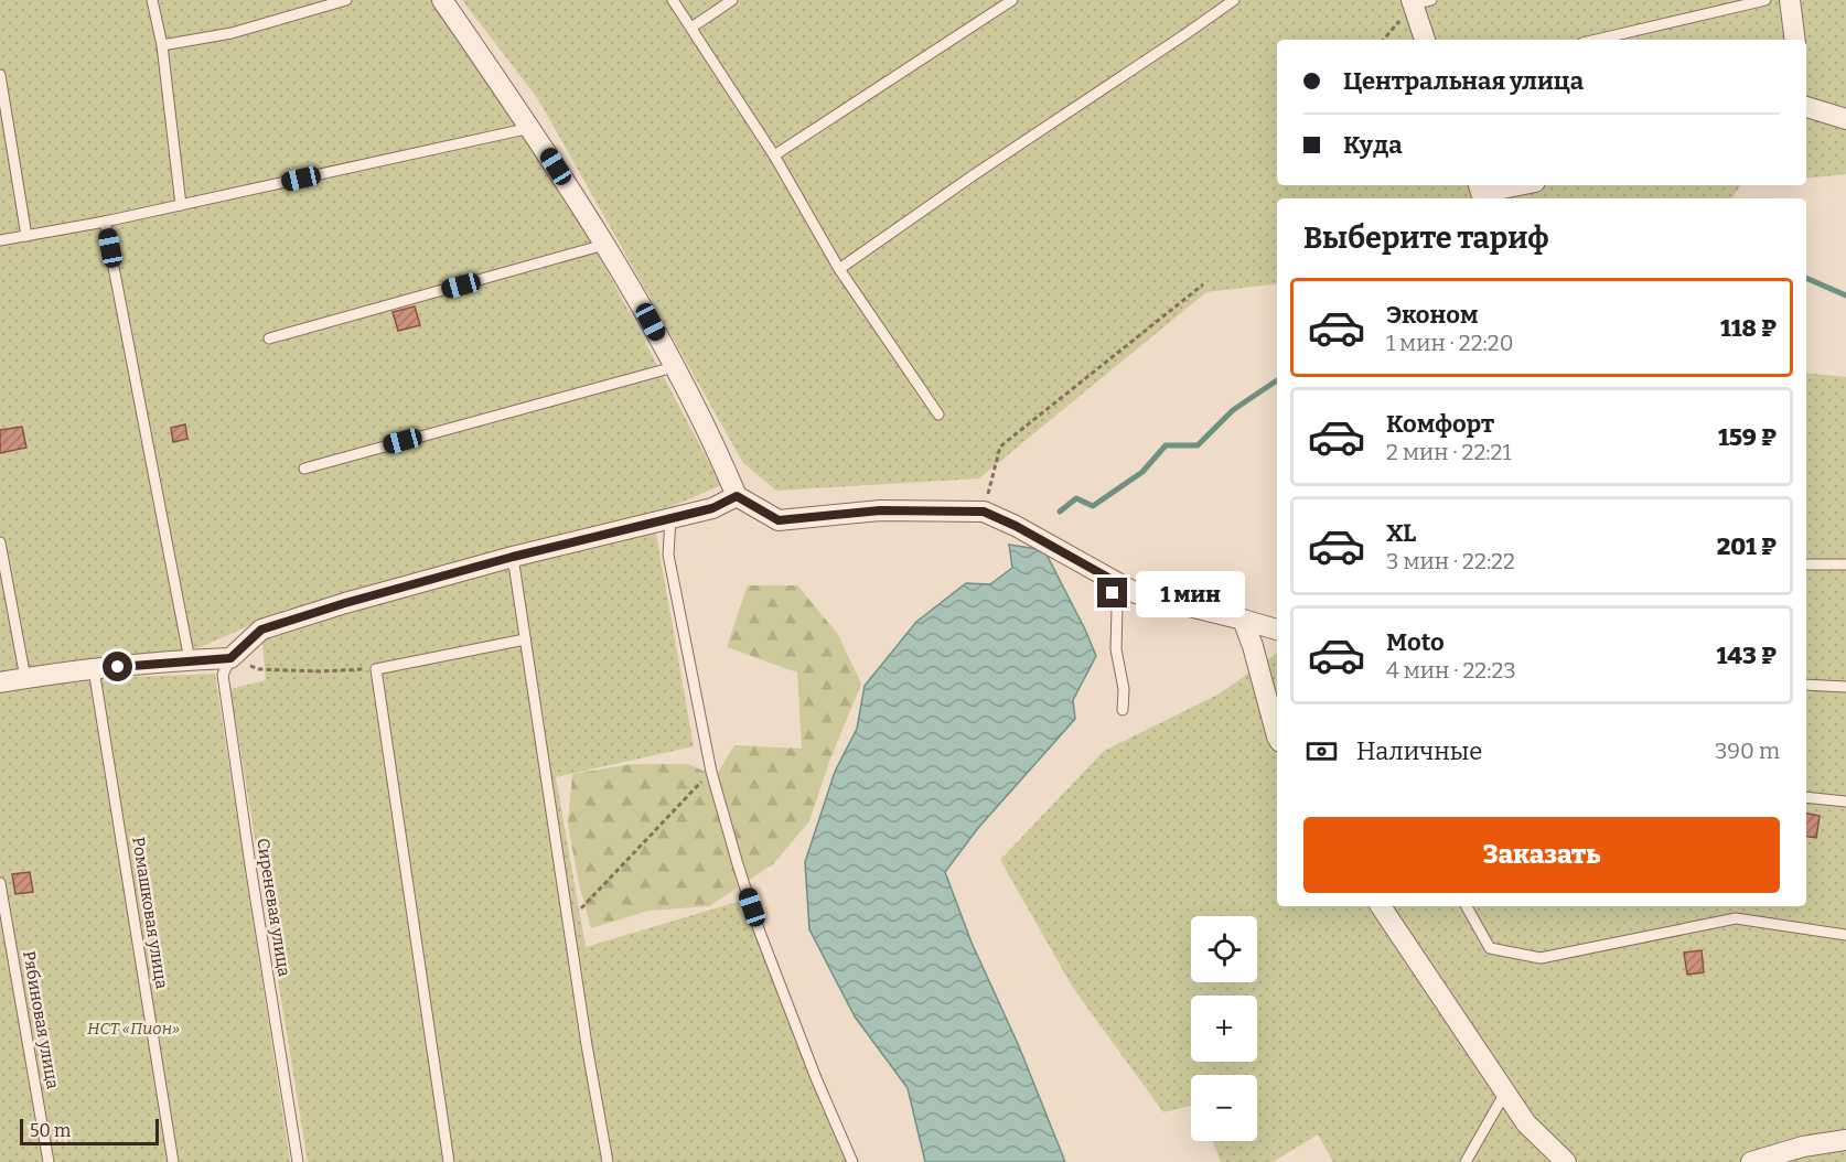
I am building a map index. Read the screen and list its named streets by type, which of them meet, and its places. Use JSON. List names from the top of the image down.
{
  "streets": {
    "lane": ["Сиреневая улица", "Ромашковая улица", "Рябиновая улица"]
  },
  "parks": ["НСТ «Пион»"],
  "scale_bar": "50 m",
  "page": {
    "banner": ["Центральная улица", "Куда"],
    "heading": "Выберите тариф",
    "list": [
      {
        "name": "Эконом",
        "note": "1 мин · 22:20",
        "value": "118 ₽"
      },
      {
        "name": "Комфорт",
        "note": "2 мин · 22:21",
        "value": "159 ₽"
      },
      {
        "name": "XL",
        "note": "3 мин · 22:22",
        "value": "201 ₽"
      },
      {
        "name": "Moto",
        "note": "4 мин · 22:23",
        "value": "143 ₽"
      }
    ],
    "bubble": "1 мин",
    "pay": ["Наличные", "390 m"],
    "buttons": "Заказать",
    "map_buttons": ["+", "−"],
    "scale": "50 m"
  }
}
